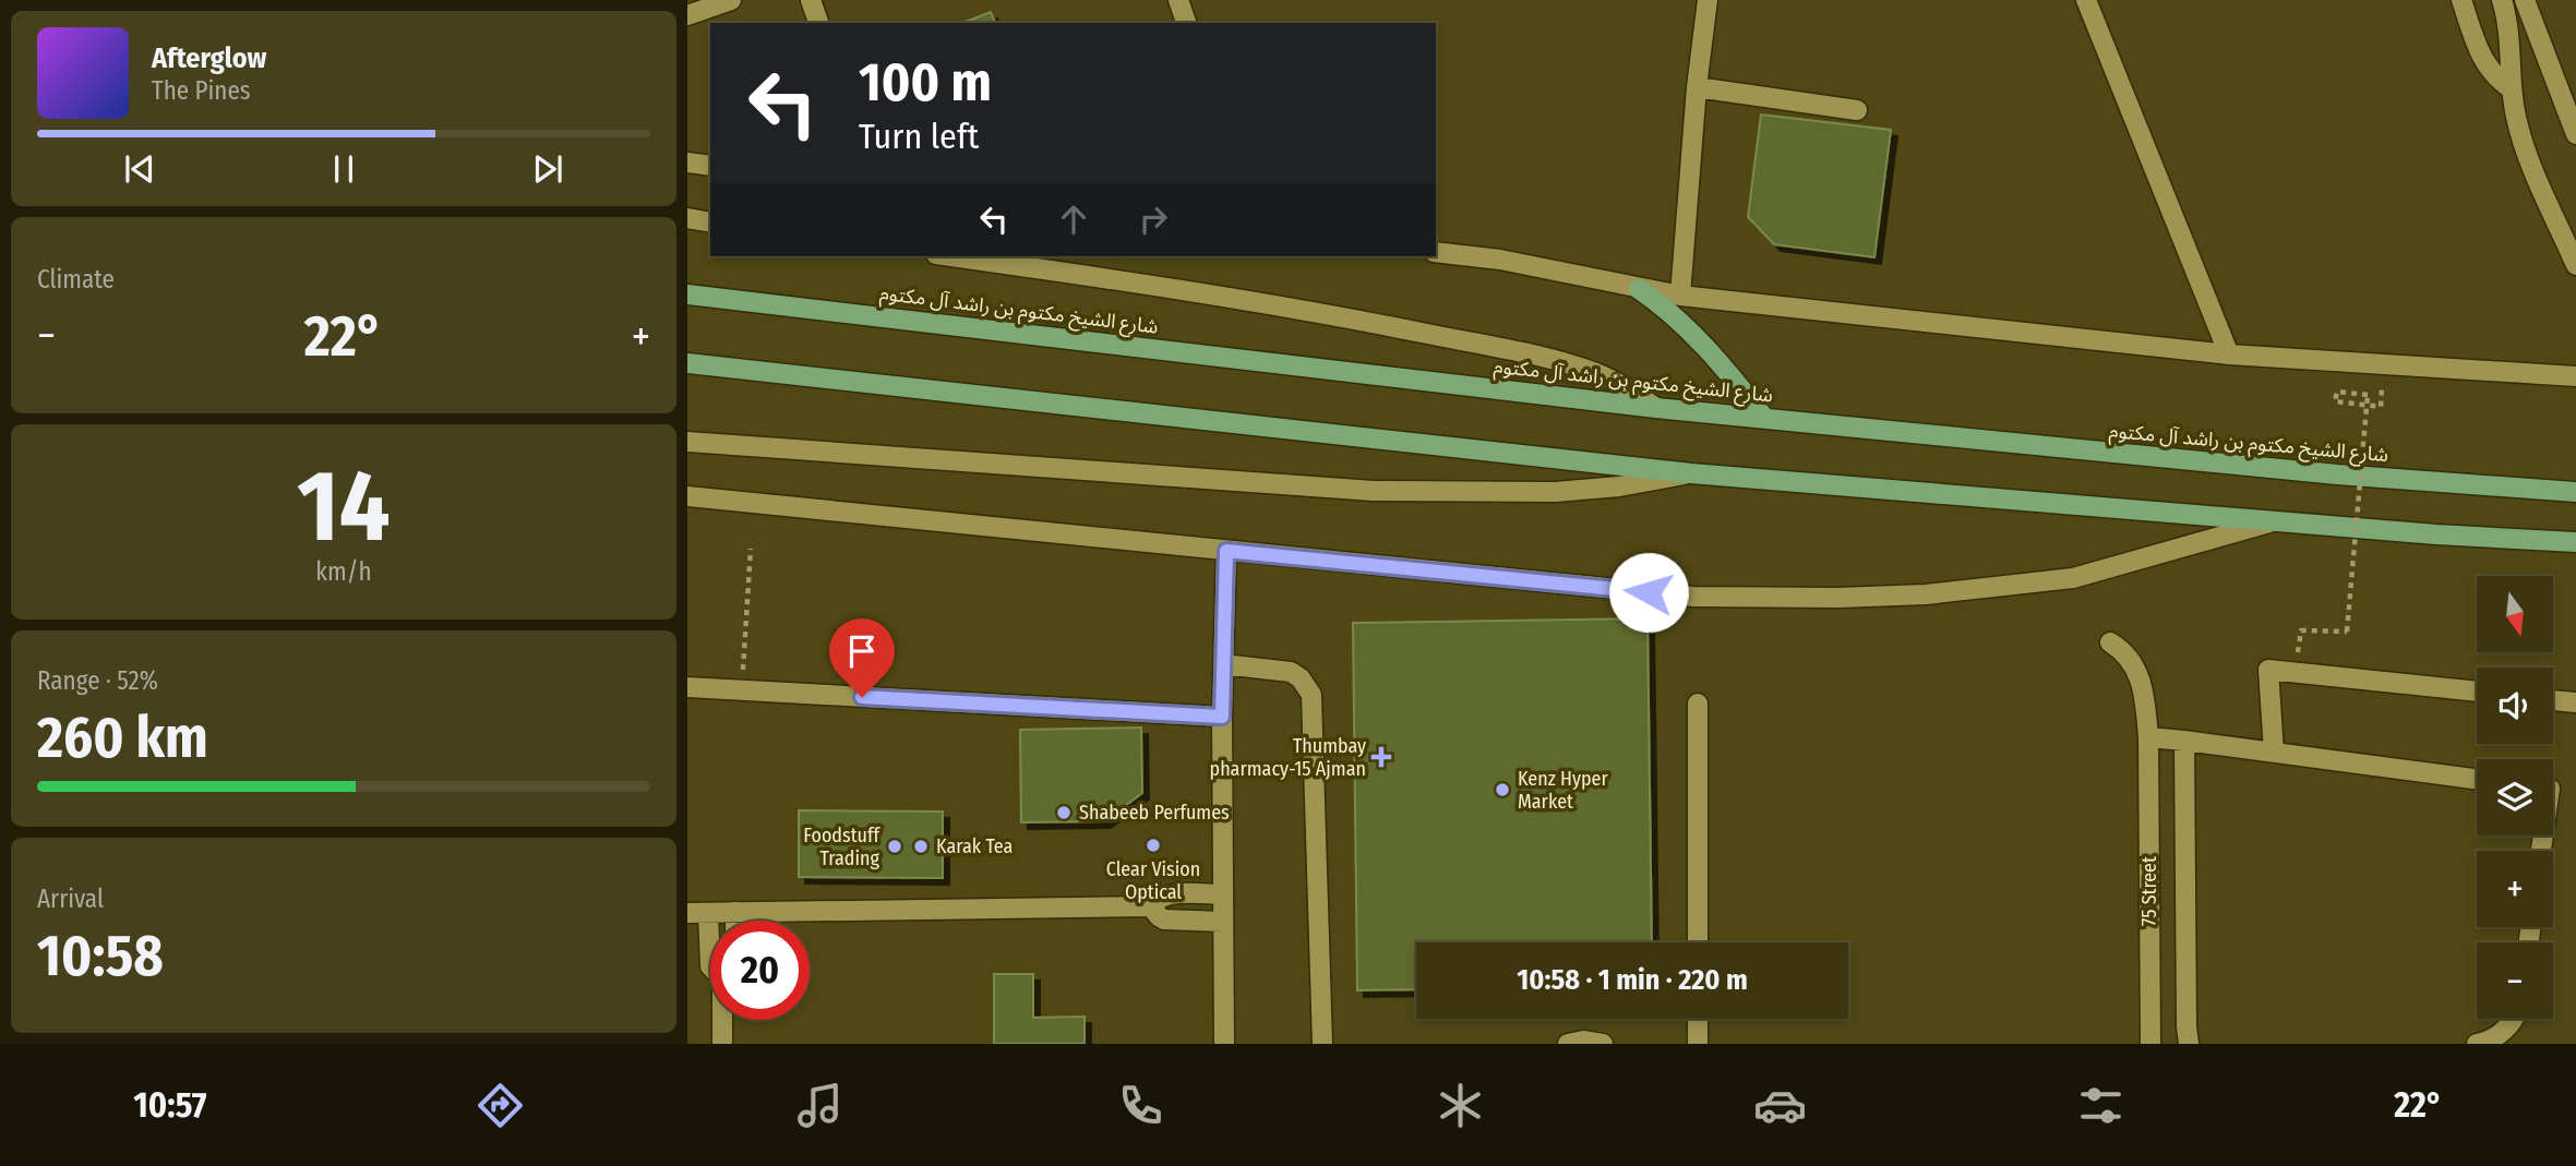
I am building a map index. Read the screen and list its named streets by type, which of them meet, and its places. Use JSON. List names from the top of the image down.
{
  "streets": {
    "main road": ["شارع الشيخ مكتوم بن راشد آل مكتوم"],
    "street": ["75 Street"]
  },
  "places": {
    "health": ["Thumbay pharmacy-15 Ajman"],
    "other": [
      "Kenz Hyper Market",
      "Shabeeb Perfumes",
      "Clear Vision Optical",
      "Foodstuff Trading",
      "Karak Tea"
    ]
  },
  "north": "bottom",
  "page": {
    "turn": ["100 m", "Turn left"],
    "song": ["Afterglow", "The Pines"],
    "tile": [
      "Climate",
      ["14", "km/h"],
      ["Range · 52%", "260 km"],
      ["Arrival", "10:58"]
    ],
    "heat": ["−", "22°", "+"],
    "map_buttons": ["+", "−"],
    "limit": "20",
    "trip": "10:58 · 1 min · 220 m",
    "tabs": ["10:57", "22°"]
  }
}
